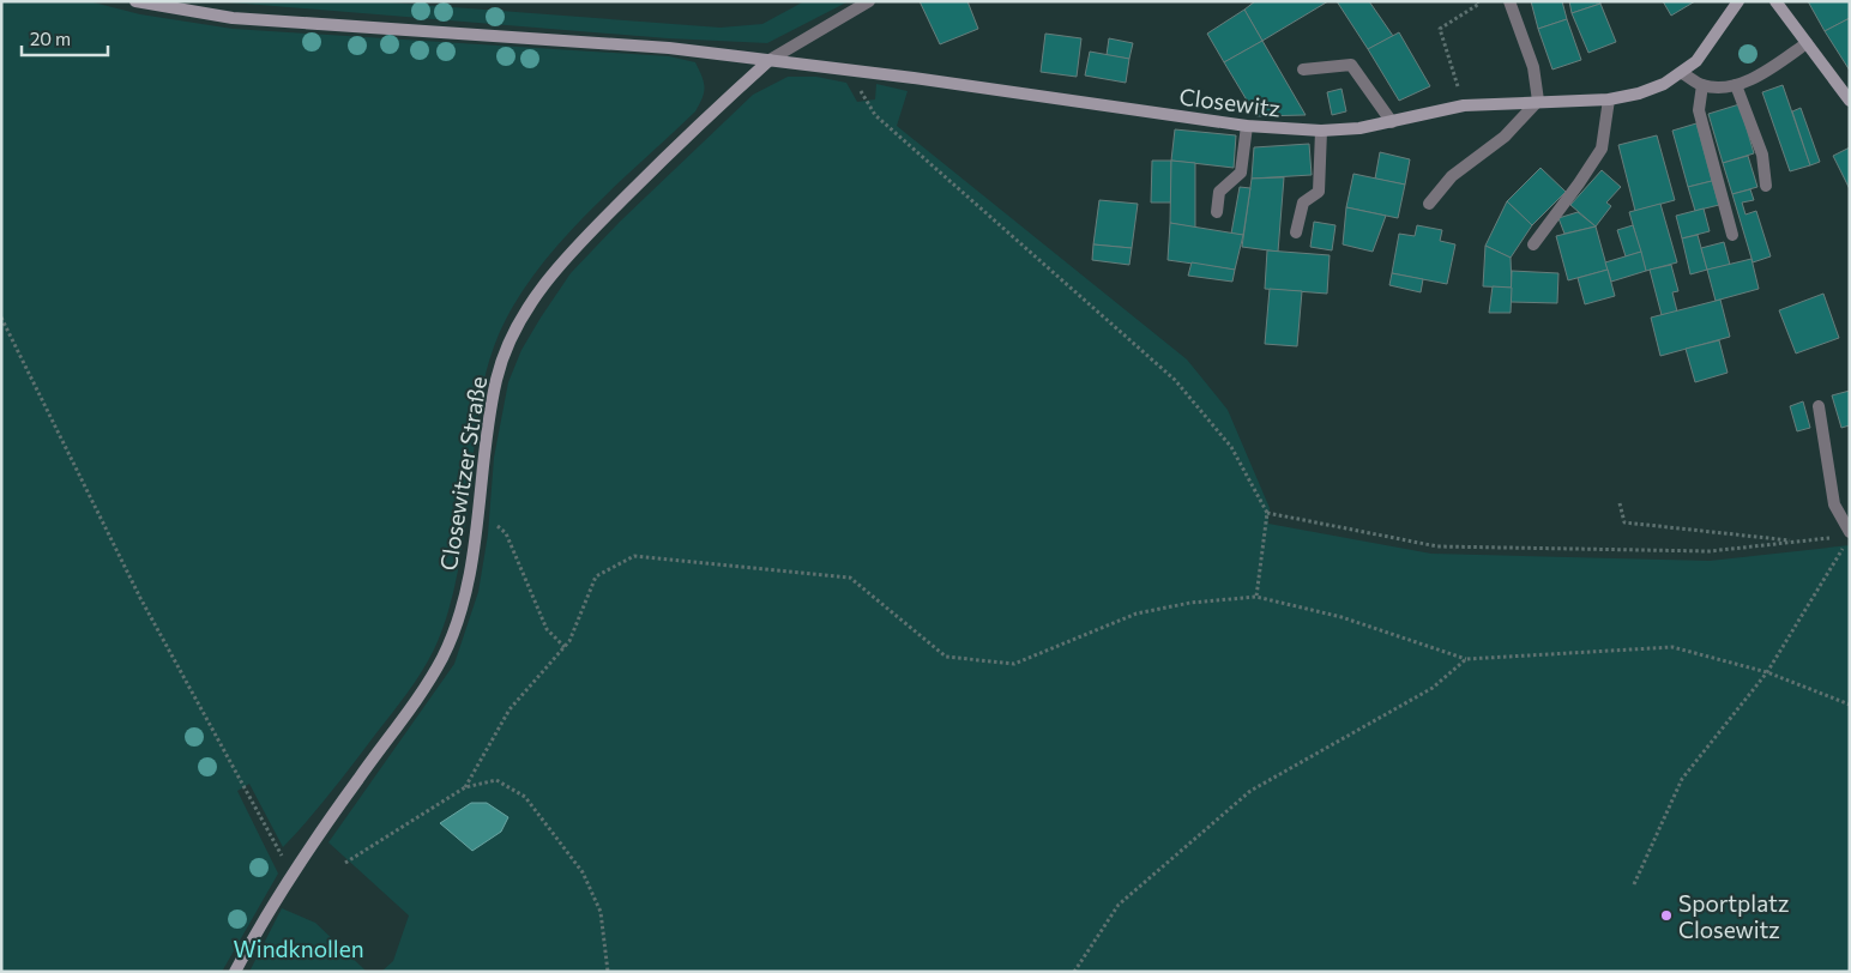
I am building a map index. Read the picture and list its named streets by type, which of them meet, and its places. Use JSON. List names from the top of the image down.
{
  "streets": {
    "street": ["Closewitz", "Closewitzer Straße"]
  },
  "crossings": [
    ["Closewitz", "Closewitzer Straße"]
  ],
  "parks": ["Windknollen"],
  "places": ["Sportplatz Closewitz"],
  "scale_bar": "20 m"
}
